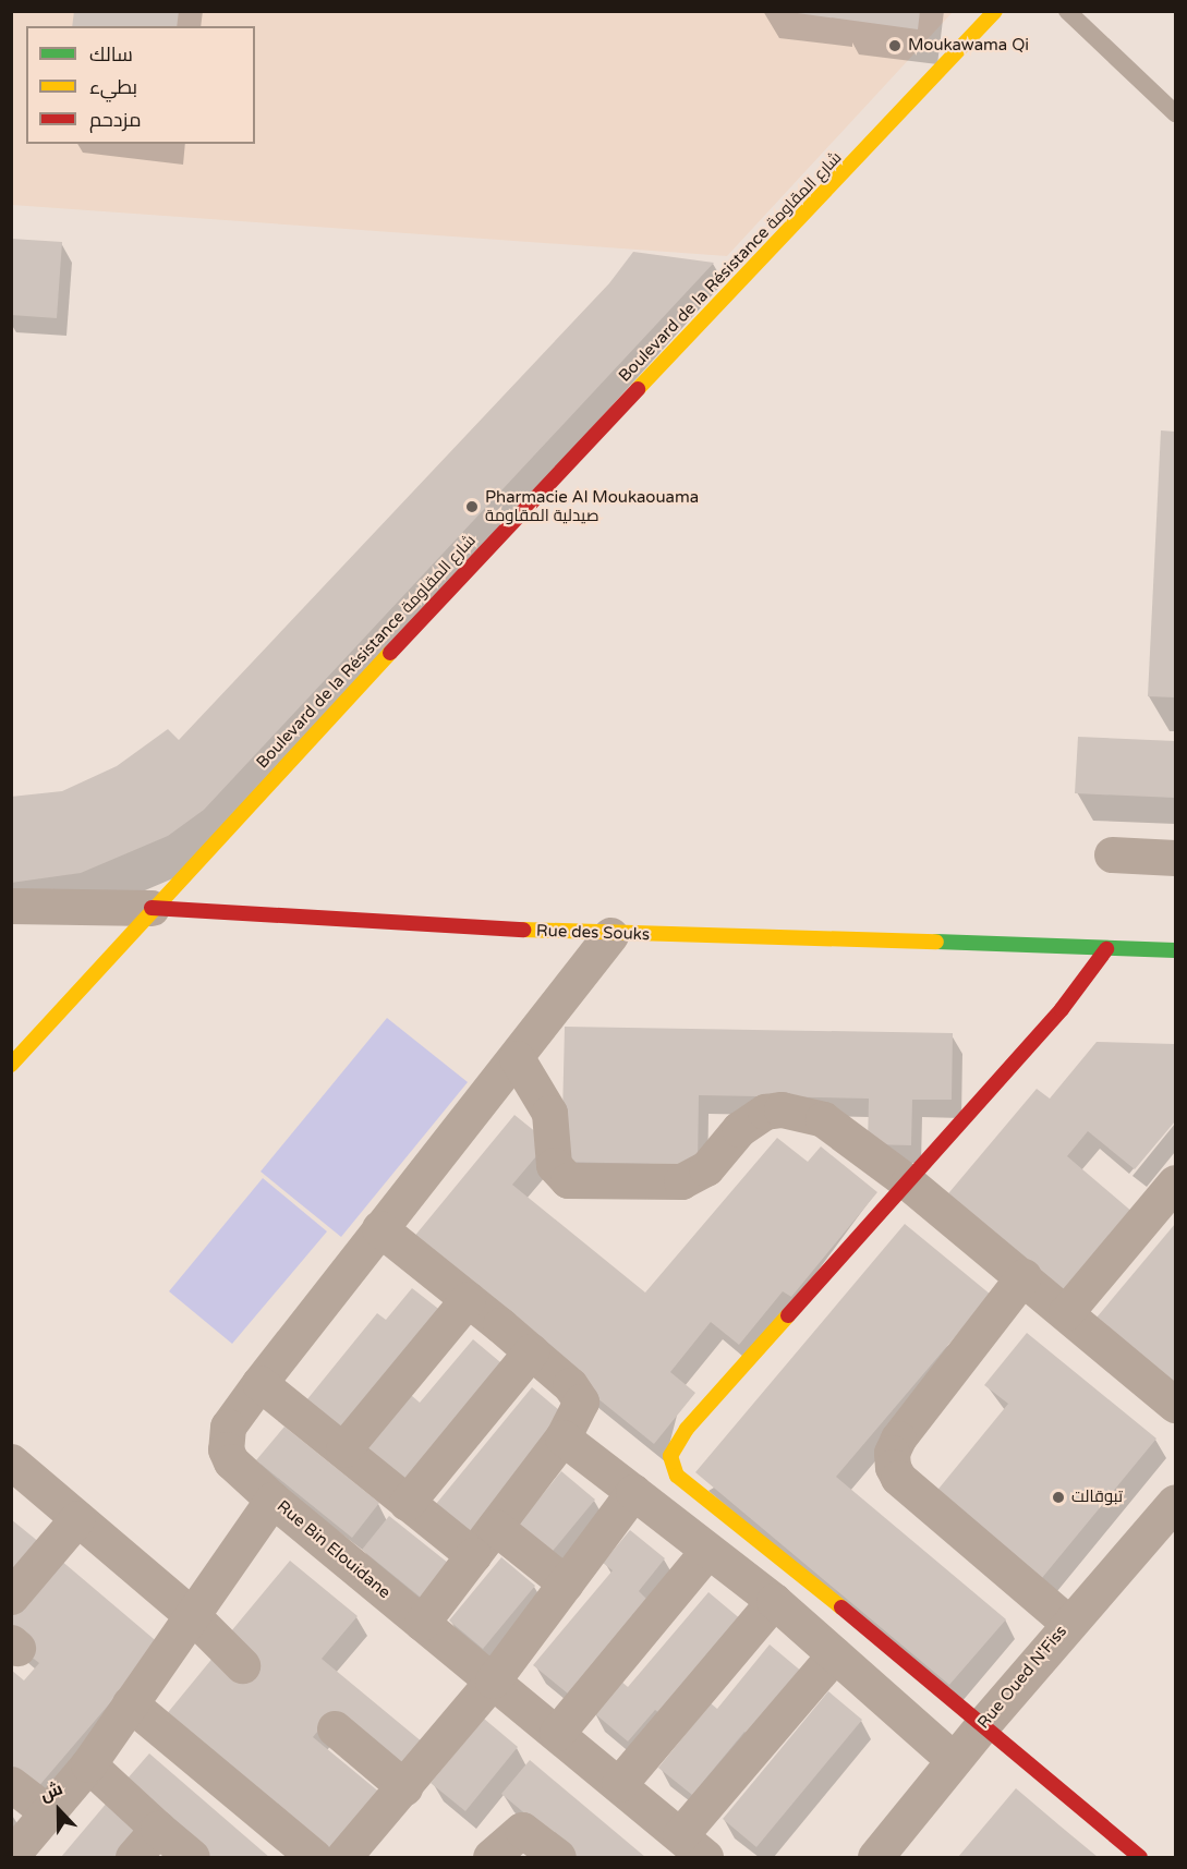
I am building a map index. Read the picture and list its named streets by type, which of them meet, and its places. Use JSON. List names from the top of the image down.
{
  "streets": {
    "street": [
      "Boulevard de la Résistance شارع المقاومة",
      "Rue des Souks",
      "Rue Bin Elouidane",
      "Rue Oued N'Fiss"
    ]
  },
  "crossings": [
    ["Boulevard de la Résistance شارع المقاومة", "Rue des Souks"]
  ],
  "places": ["Moukawama Qi", "Pharmacie Al Moukaouama صيدلية المقاومة", "تبوقالت"],
  "legend": ["سالك", "بطيء", "مزدحم"],
  "north": "top"
}
